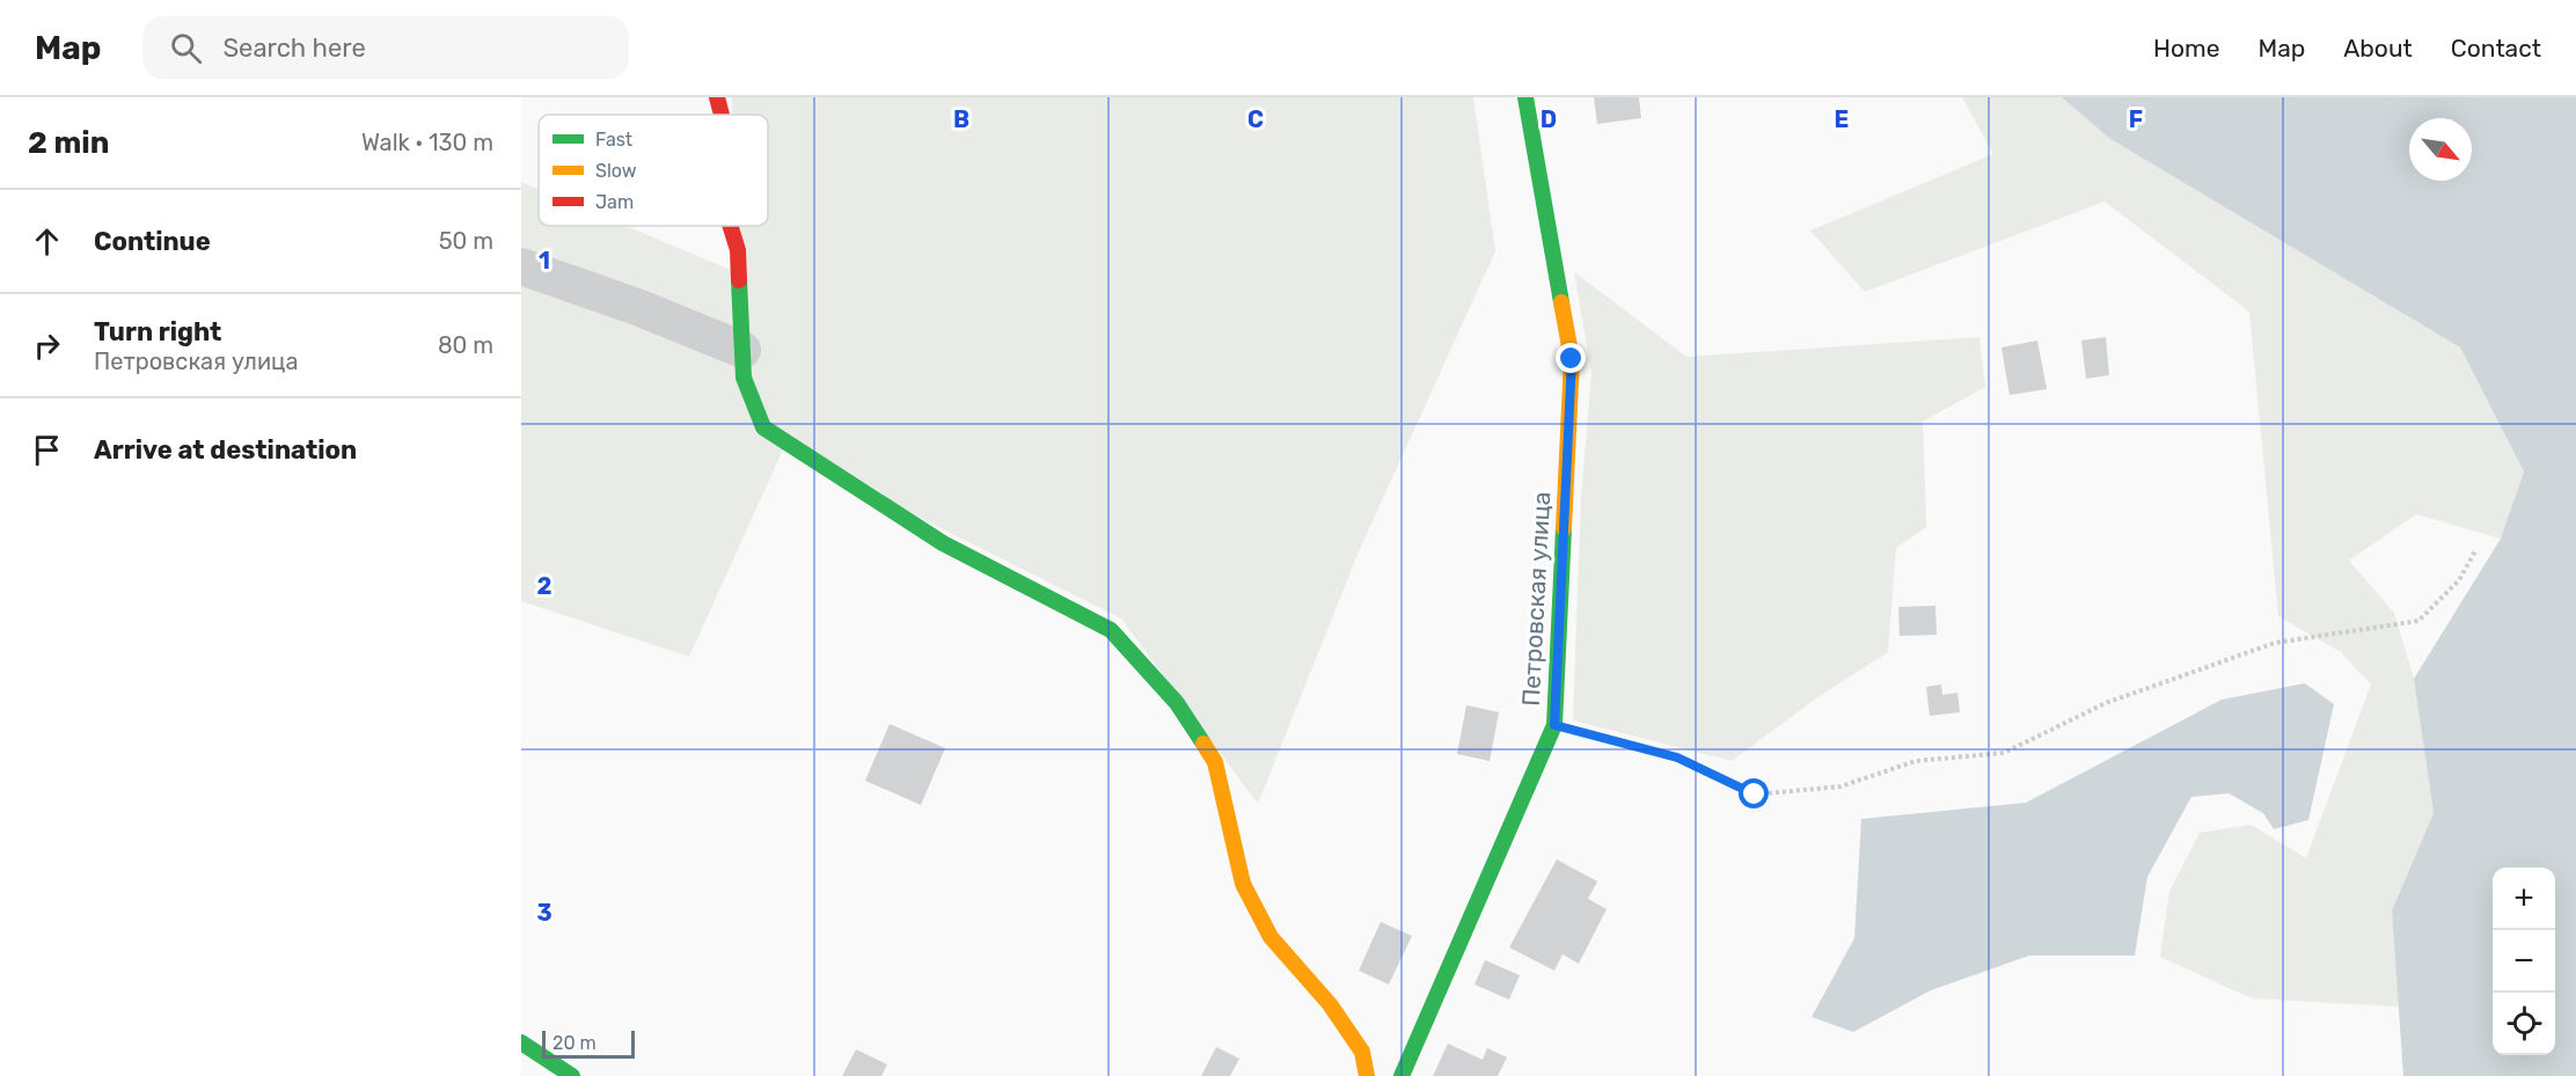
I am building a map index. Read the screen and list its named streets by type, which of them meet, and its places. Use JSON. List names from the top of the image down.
{
  "streets": {
    "street": ["Петровская улица"]
  },
  "legend": ["Fast", "Slow", "Jam"],
  "scale_bar": "20 m",
  "north": "bottom right",
  "page": {
    "header": "Map",
    "search": "Search here",
    "nav": [
      "Home",
      "Map",
      "About",
      "Contact"
    ],
    "heading": ["2 min", "Walk · 130 m"],
    "list": [
      ["Continue", "50 m"],
      ["Turn right", "Петровская улица", "80 m"],
      "Arrive at destination"
    ],
    "map_buttons": ["+", "−"],
    "scale": "20 m"
  },
  "grid": {
    "columns": [
      "B",
      "C",
      "D",
      "E",
      "F"
    ],
    "rows": ["1", "2", "3"]
  }
}
